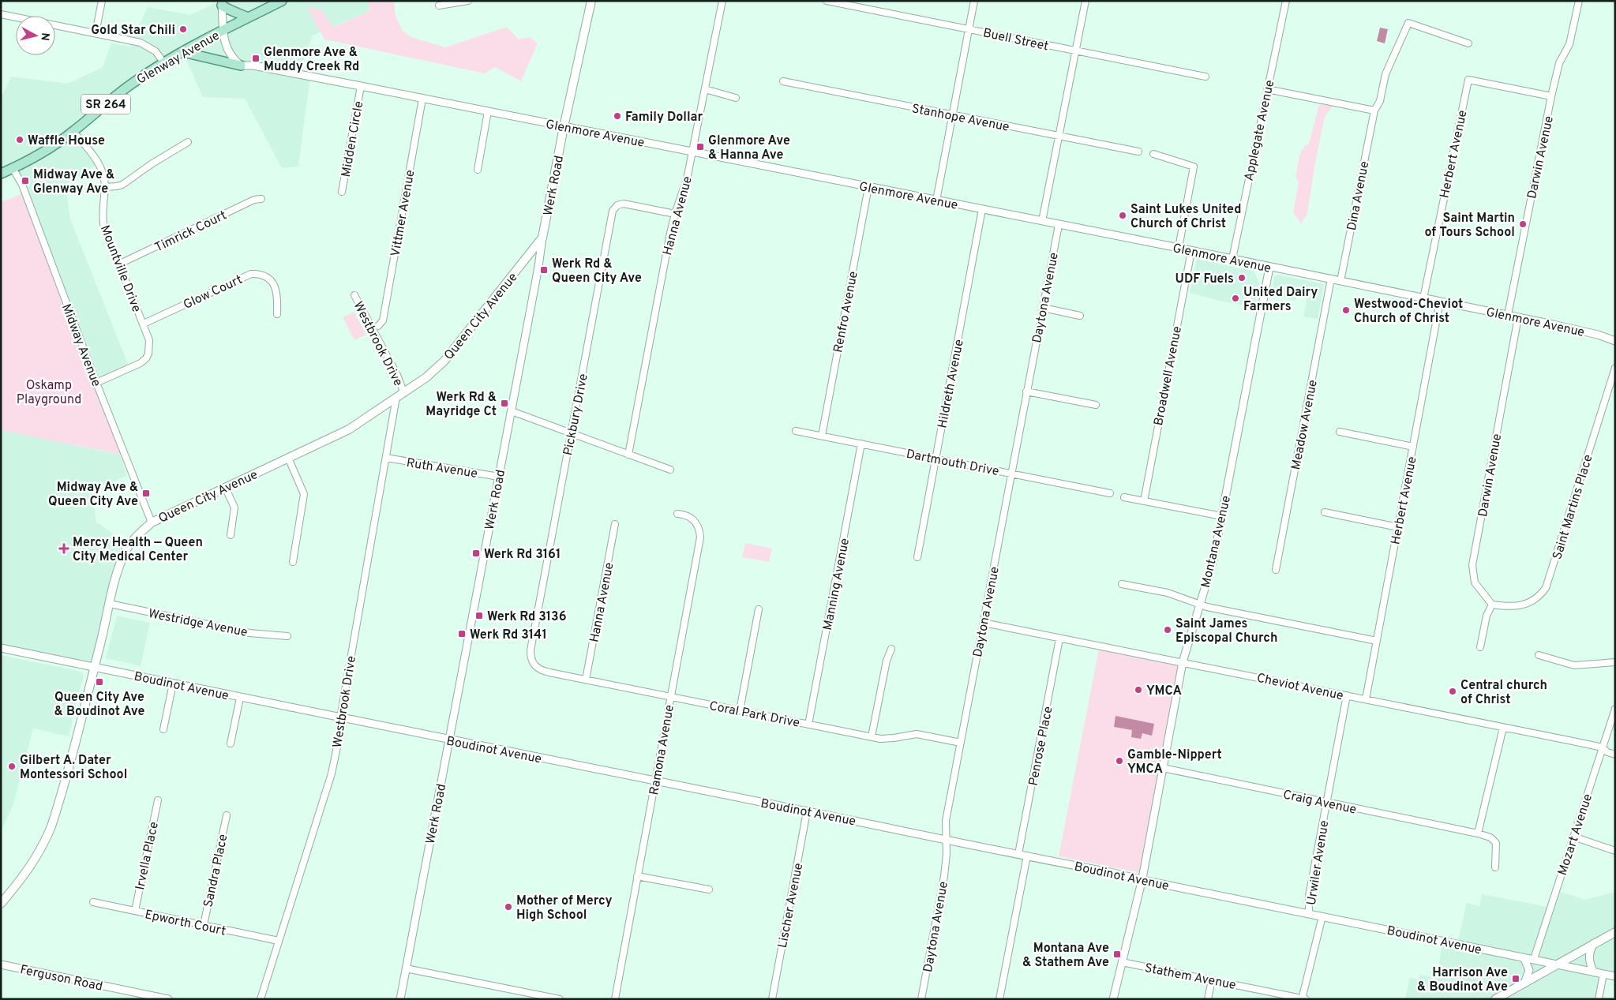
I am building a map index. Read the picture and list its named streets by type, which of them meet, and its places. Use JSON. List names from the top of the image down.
{
  "streets": {
    "main road": [
      "Glenway Avenue",
      "SR 264",
      "Werk Road",
      "Queen City Avenue"
    ],
    "street": [
      "Buell Street",
      "Stanhope Avenue",
      "Applegate Avenue",
      "Glenmore Avenue",
      "Midden Circle",
      "Herbert Avenue",
      "Darwin Avenue",
      "Dina Avenue",
      "Vittmer Avenue",
      "Hanna Avenue",
      "Timrick Court",
      "Mountville Drive",
      "Glow Court",
      "Daytona Avenue",
      "Renfro Avenue",
      "Westbrook Drive",
      "Midway Avenue",
      "Broadwell Avenue",
      "Hildreth Avenue",
      "Pickbury Drive",
      "Meadow Avenue",
      "Dartmouth Drive",
      "Ruth Avenue",
      "Saint Martins Place",
      "Montana Avenue",
      "Manning Avenue",
      "Westridge Avenue",
      "Boudinot Avenue",
      "Cheviot Avenue",
      "Coral Park Drive",
      "Penrose Place",
      "Ramona Avenue",
      "Craig Avenue",
      "Mozart Avenue",
      "Irvella Place",
      "Urwiler Avenue",
      "Sandra Place",
      "Lischer Avenue",
      "Epworth Court",
      "Stathem Avenue",
      "Ferguson Road"
    ]
  },
  "crossings": [
    ["Glenway Avenue", "Mountville Drive"],
    ["Glenway Avenue", "Midway Avenue"],
    ["Applegate Avenue", "Glenmore Avenue"],
    ["Glenmore Avenue", "Midden Circle"],
    ["Glenmore Avenue", "Herbert Avenue"],
    ["Glenmore Avenue", "Darwin Avenue"],
    ["Glenmore Avenue", "Werk Road"],
    ["Glenmore Avenue", "Dina Avenue"],
    ["Glenmore Avenue", "Vittmer Avenue"],
    ["Glenmore Avenue", "Hanna Avenue"],
    ["Glenmore Avenue", "Daytona Avenue"],
    ["Glenmore Avenue", "Renfro Avenue"],
    ["Glenmore Avenue", "Broadwell Avenue"],
    ["Glenmore Avenue", "Hildreth Avenue"],
    ["Glenmore Avenue", "Meadow Avenue"],
    ["Glenmore Avenue", "Montana Avenue"],
    ["Herbert Avenue", "Darwin Avenue"],
    ["Herbert Avenue", "Cheviot Avenue"],
    ["Darwin Avenue", "Saint Martins Place"],
    ["Werk Road", "Queen City Avenue"],
    ["Werk Road", "Ruth Avenue"],
    ["Werk Road", "Boudinot Avenue"],
    ["Hanna Avenue", "Pickbury Drive"],
    ["Hanna Avenue", "Coral Park Drive"],
    ["Timrick Court", "Mountville Drive"],
    ["Mountville Drive", "Glow Court"],
    ["Mountville Drive", "Midway Avenue"],
    ["Daytona Avenue", "Dartmouth Drive"],
    ["Daytona Avenue", "Boudinot Avenue"],
    ["Daytona Avenue", "Cheviot Avenue"],
    ["Daytona Avenue", "Coral Park Drive"],
    ["Renfro Avenue", "Dartmouth Drive"],
    ["Queen City Avenue", "Westbrook Drive"],
    ["Queen City Avenue", "Midway Avenue"],
    ["Queen City Avenue", "Westridge Avenue"],
    ["Queen City Avenue", "Boudinot Avenue"],
    ["Westbrook Drive", "Ruth Avenue"],
    ["Westbrook Drive", "Boudinot Avenue"],
    ["Westbrook Drive", "Epworth Court"],
    ["Hildreth Avenue", "Dartmouth Drive"],
    ["Pickbury Drive", "Coral Park Drive"],
    ["Dartmouth Drive", "Manning Avenue"],
    ["Montana Avenue", "Boudinot Avenue"],
    ["Montana Avenue", "Cheviot Avenue"],
    ["Montana Avenue", "Craig Avenue"],
    ["Montana Avenue", "Stathem Avenue"],
    ["Manning Avenue", "Coral Park Drive"],
    ["Boudinot Avenue", "Penrose Place"],
    ["Boudinot Avenue", "Ramona Avenue"],
    ["Boudinot Avenue", "Mozart Avenue"],
    ["Boudinot Avenue", "Urwiler Avenue"],
    ["Boudinot Avenue", "Lischer Avenue"],
    ["Cheviot Avenue", "Penrose Place"],
    ["Cheviot Avenue", "Mozart Avenue"],
    ["Cheviot Avenue", "Urwiler Avenue"],
    ["Coral Park Drive", "Ramona Avenue"],
    ["Craig Avenue", "Urwiler Avenue"],
    ["Irvella Place", "Epworth Court"],
    ["Urwiler Avenue", "Stathem Avenue"],
    ["Sandra Place", "Epworth Court"]
  ],
  "parks": ["Oskamp Playground"],
  "places": {
    "other": [
      "Gold Star Chili",
      "Family Dollar",
      "Waffle House",
      "Saint Lukes United Church of Christ",
      "Saint Martin of Tours School",
      "UDF Fuels",
      "United Dairy Farmers",
      "Westwood-Cheviot Church of Christ",
      "Saint James Episcopal Church",
      "YMCA",
      "Central church of Christ",
      "Gamble-Nippert YMCA",
      "Gilbert A. Dater Montessori School",
      "Mother of Mercy High School"
    ],
    "transit": [
      "Glenmore Ave & Muddy Creek Rd",
      "Glenmore Ave & Hanna Ave",
      "Midway Ave & Glenway Ave",
      "Werk Rd & Queen City Ave",
      "Werk Rd & Mayridge Ct",
      "Midway Ave & Queen City Ave",
      "Werk Rd 3161",
      "Werk Rd 3136",
      "Werk Rd 3141",
      "Queen City Ave & Boudinot Ave",
      "Montana Ave & Stathem Ave",
      "Harrison Ave & Boudinot Ave"
    ],
    "health": ["Mercy Health — Queen City Medical Center"]
  },
  "north": "right"
}
